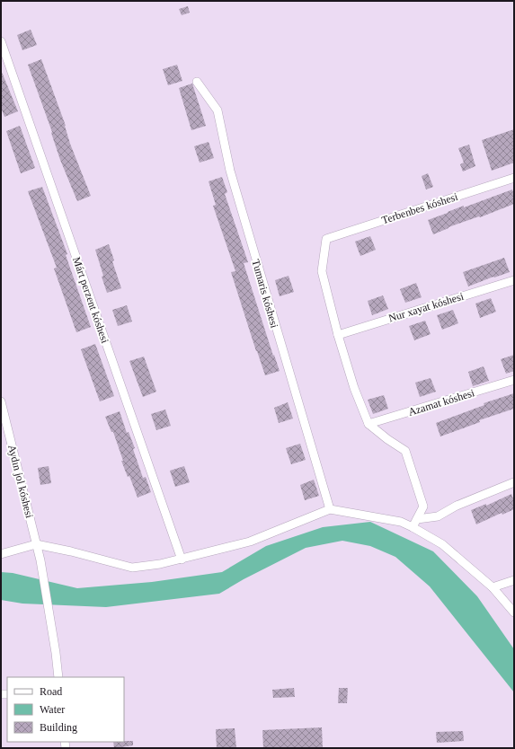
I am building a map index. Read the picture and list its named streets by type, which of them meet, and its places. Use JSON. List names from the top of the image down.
{
  "streets": {
    "street": [
      "Terbenbes kóshesi",
      "Tumaris kóshesi",
      "Márt perzent kóshesi",
      "Nur xayat kóshesi",
      "Azamat kóshesi",
      "Aydın jol kóshesi"
    ]
  },
  "crossings": [
    ["Terbenbes kóshesi", "Nur xayat kóshesi"]
  ],
  "legend": ["Road", "Water", "Building"]
}
